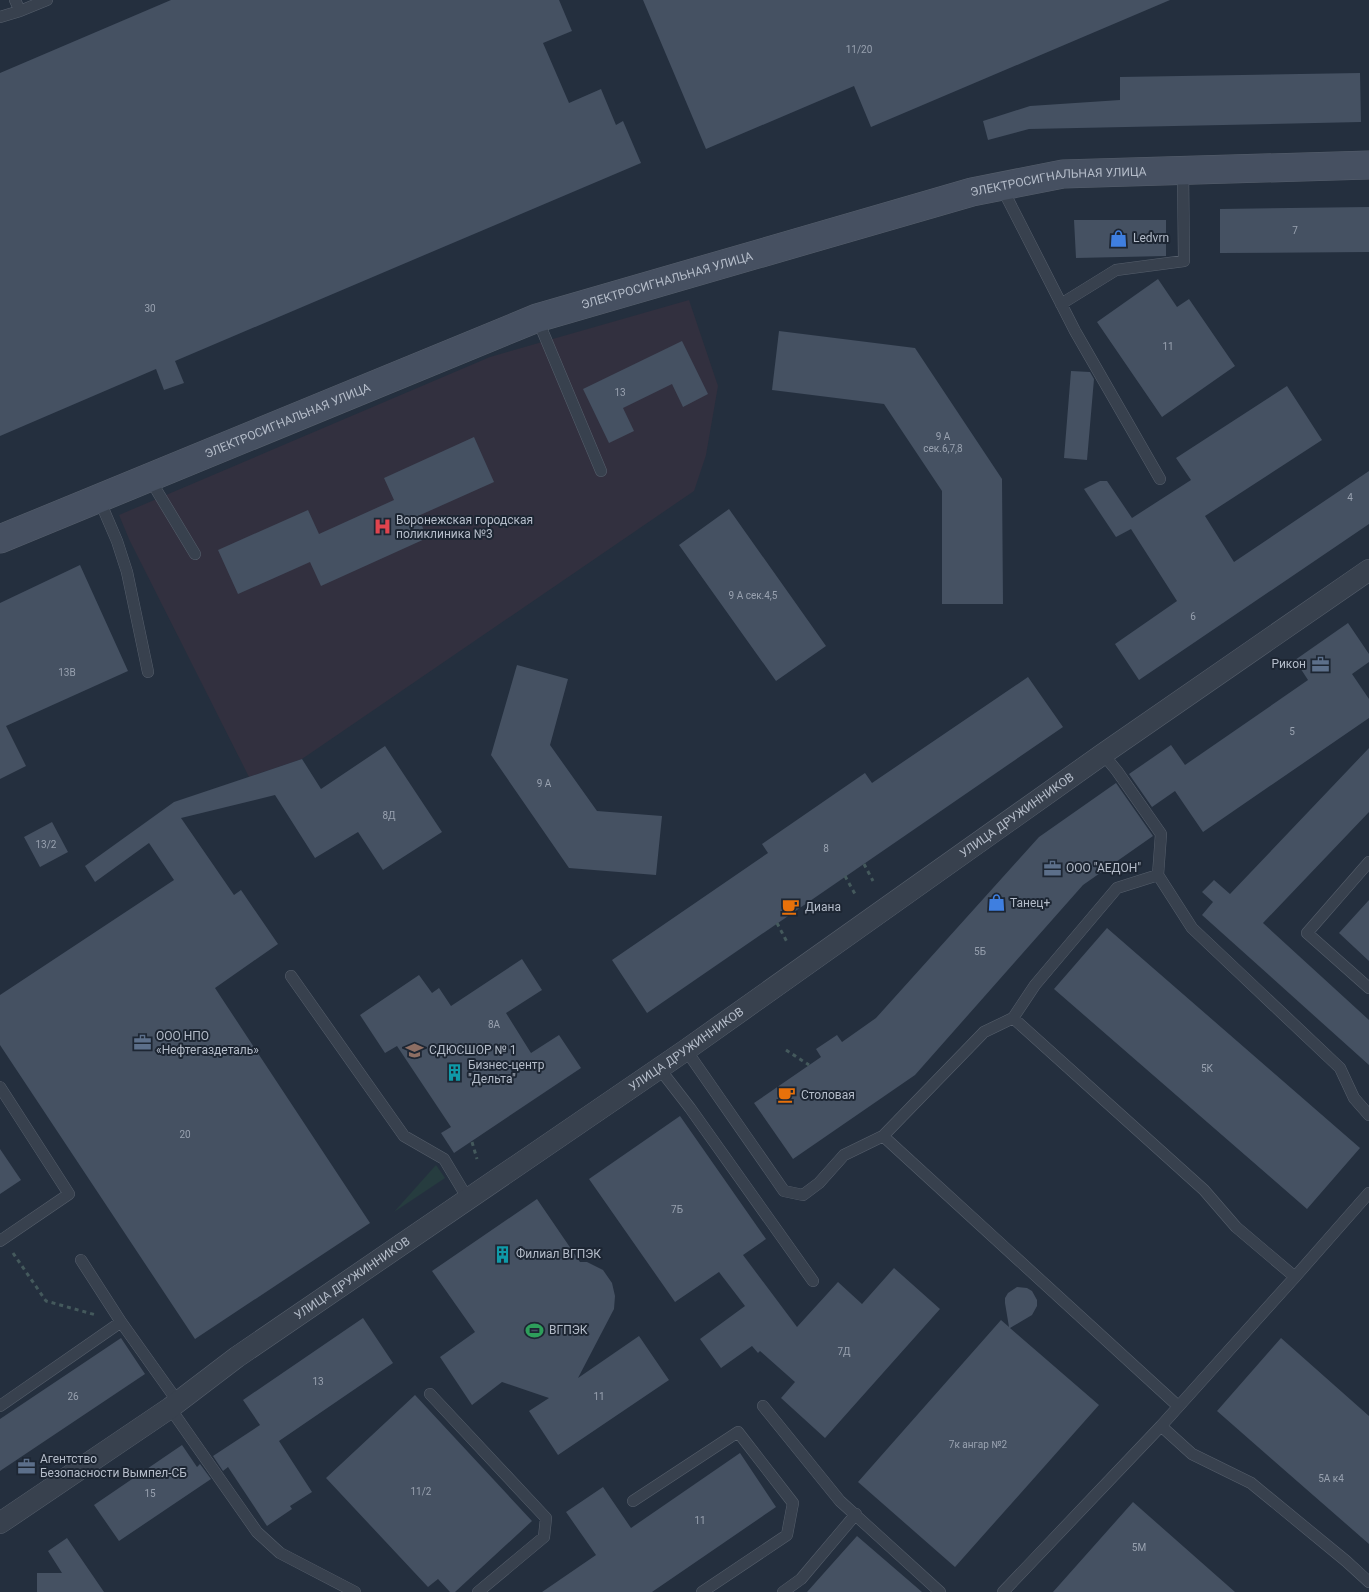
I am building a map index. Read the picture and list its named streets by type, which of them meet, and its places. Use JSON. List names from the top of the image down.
{
  "streets": {
    "street": ["ЭЛЕКТРОСИГНАЛЬНАЯ УЛИЦА", "УЛИЦА ДРУЖИННИКОВ"]
  },
  "places": {
    "shop": ["Ledvrn", "Танец+"],
    "hospital": ["Воронежская городская поликлиника №3"],
    "office": [
      "Рикон",
      "ООО \"АЕДОН\"",
      "ООО НПО «Нефтегаздеталь»",
      "Агентство Безопасности Вымпел-СБ"
    ],
    "cafe": ["Диана", "Столовая"],
    "school or university": ["СДЮСШОР № 1"],
    "building": ["Бизнес-центр \"Дельта\"", "Филиал ВГПЭК"],
    "sports": ["ВГПЭК"]
  },
  "house_numbers": [
    "11/20",
    "7",
    "30",
    "11",
    "13",
    "9 А сек.6,7,8",
    "4",
    "9 А сек.4,5",
    "6",
    "13В",
    "5",
    "9 А",
    "8Д",
    "13/2",
    "8",
    "5Б",
    "8А",
    "5К",
    "20",
    "7Б",
    "7Д",
    "13",
    "26",
    "11",
    "7к ангар №2",
    "5А к4",
    "11/2",
    "15",
    "11",
    "5М"
  ]
}
